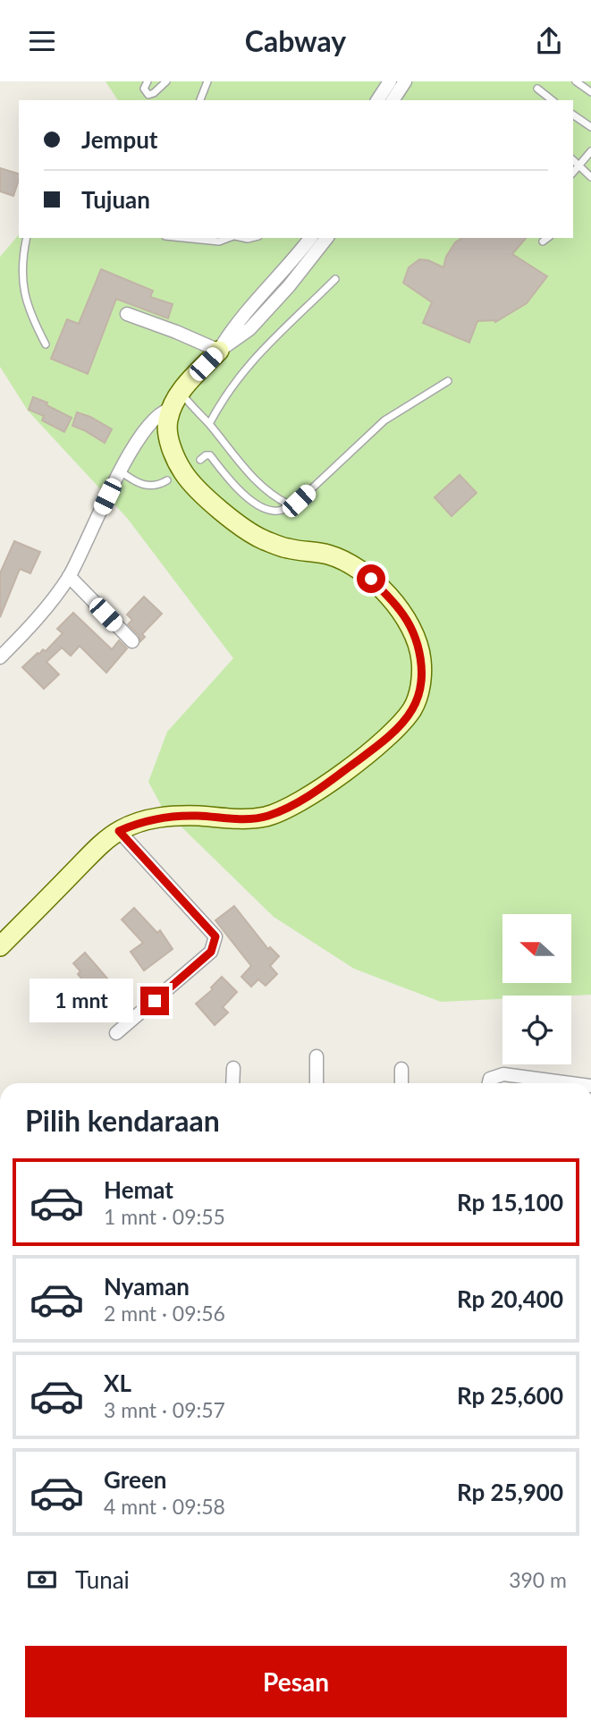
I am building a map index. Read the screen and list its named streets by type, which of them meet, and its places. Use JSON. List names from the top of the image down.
{
  "north": "left",
  "page": {
    "header": "Cabway",
    "banner": ["Jemput", "Tujuan"],
    "bubble": "1 mnt",
    "heading": "Pilih kendaraan",
    "list": [
      {
        "name": "Hemat",
        "note": "1 mnt · 09:55",
        "value": "Rp 15,100"
      },
      {
        "name": "Nyaman",
        "note": "2 mnt · 09:56",
        "value": "Rp 20,400"
      },
      {
        "name": "XL",
        "note": "3 mnt · 09:57",
        "value": "Rp 25,600"
      },
      {
        "name": "Green",
        "note": "4 mnt · 09:58",
        "value": "Rp 25,900"
      }
    ],
    "pay": ["Tunai", "390 m"],
    "buttons": "Pesan"
  }
}
